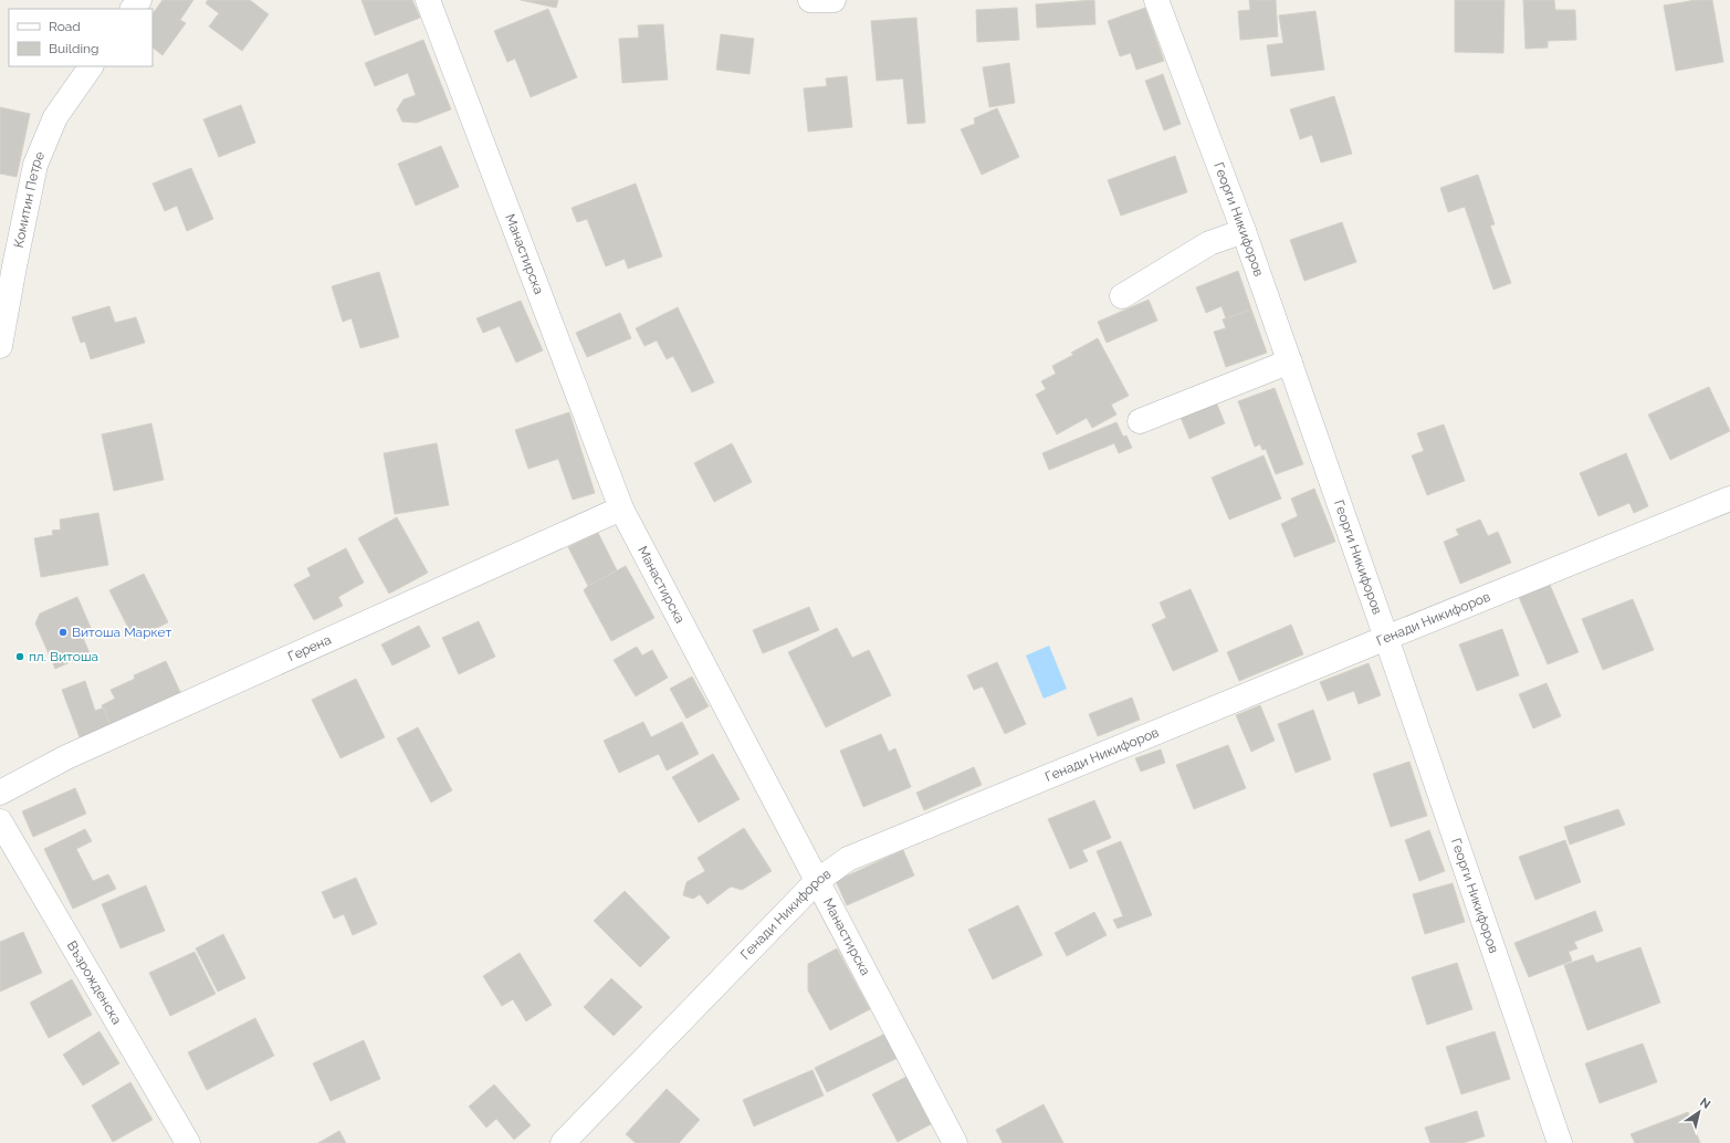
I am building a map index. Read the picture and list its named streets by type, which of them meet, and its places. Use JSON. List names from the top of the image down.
{
  "streets": {
    "street": [
      "Комитин Петре",
      "Георги Никифоров",
      "Манастирска",
      "Генади Никифоров",
      "Герена",
      "Възрожденска"
    ]
  },
  "crossings": [
    ["Георги Никифоров", "Генади Никифоров"],
    ["Манастирска", "Генади Никифоров"],
    ["Манастирска", "Герена"]
  ],
  "places": ["Витоша Маркет", "пл. Витоша"],
  "legend": ["Road", "Building"],
  "north": "top right"
}
